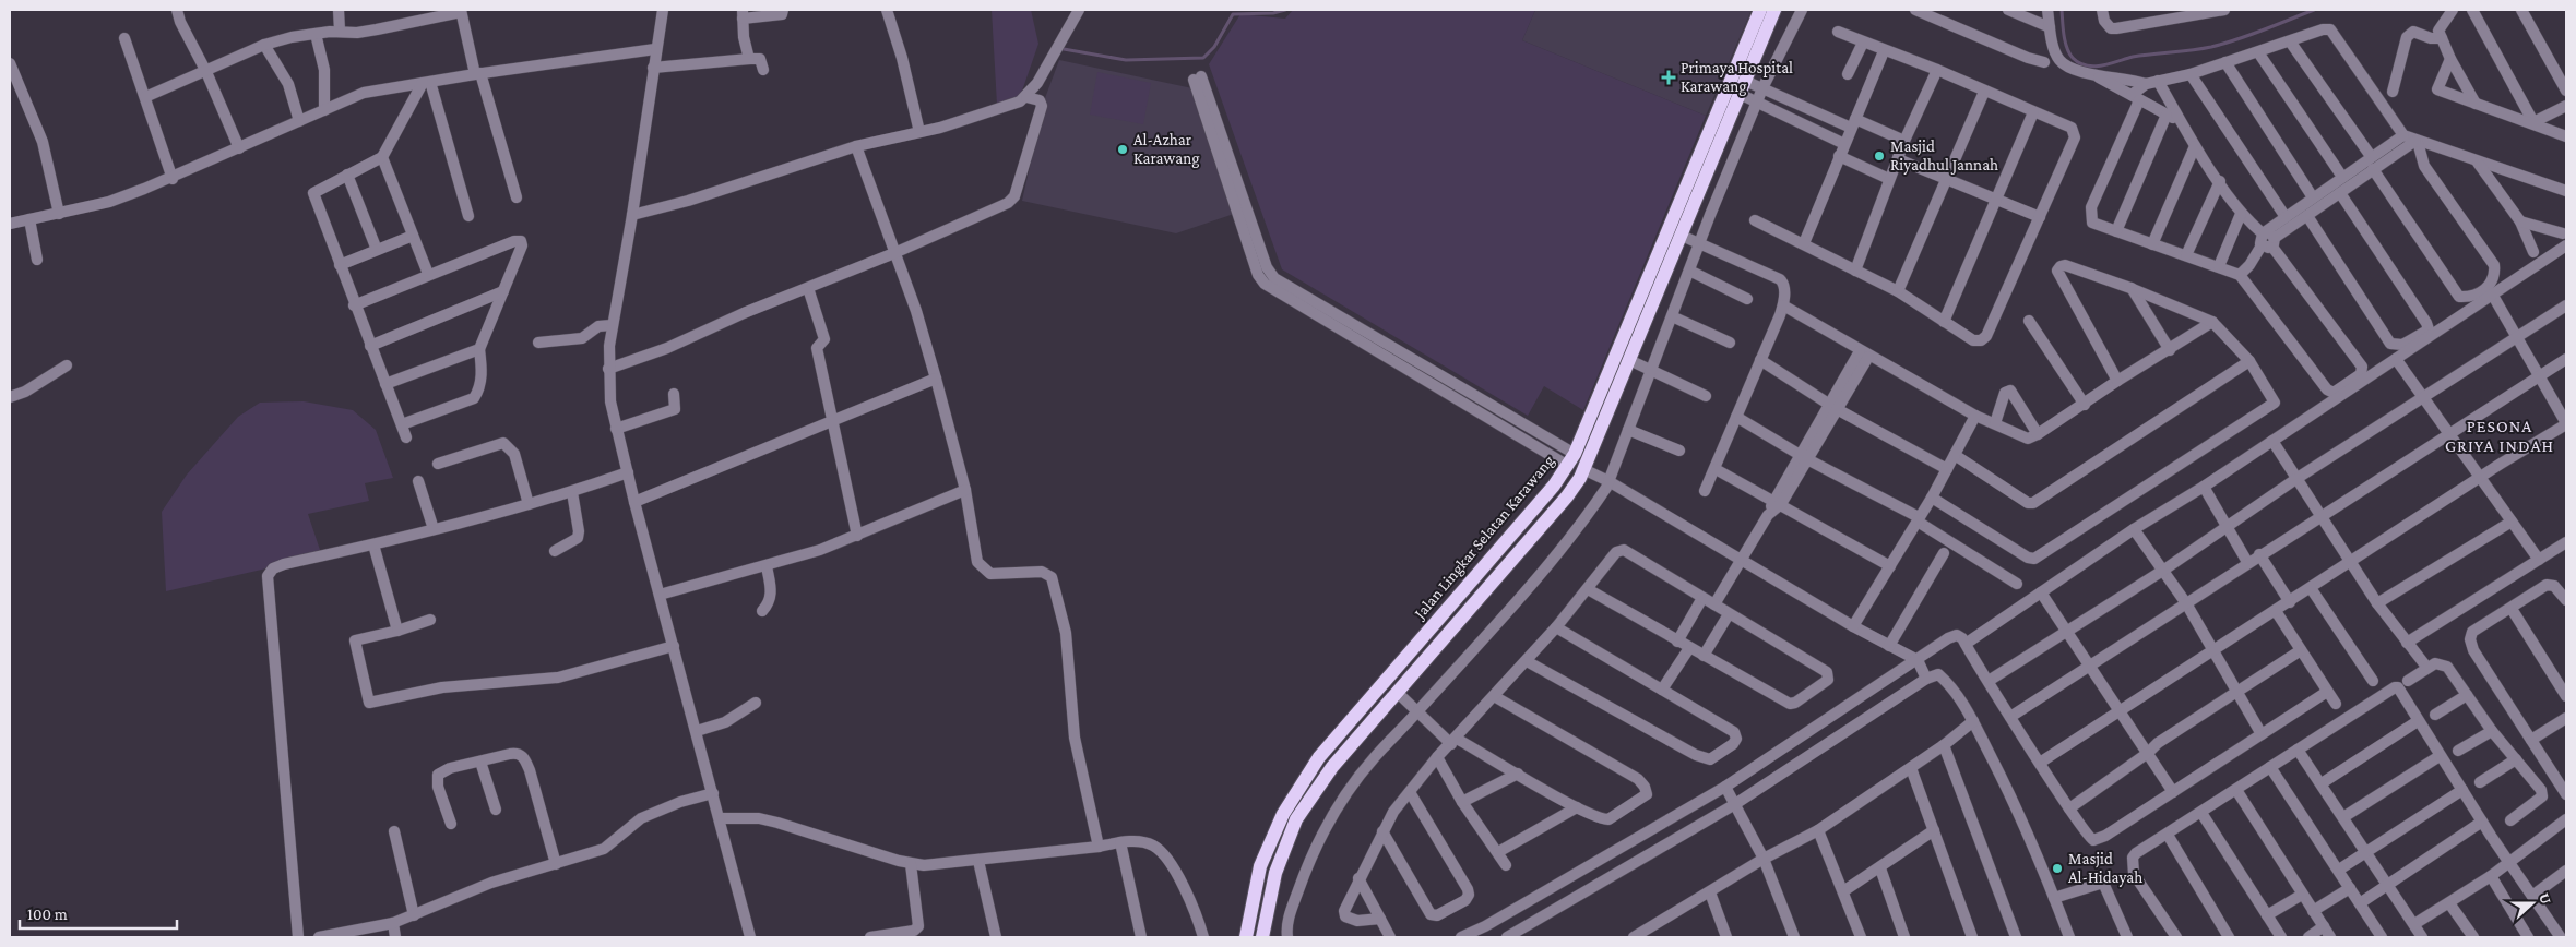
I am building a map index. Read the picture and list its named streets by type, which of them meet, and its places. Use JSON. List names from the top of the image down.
{
  "streets": {
    "main road": ["Jalan Lingkar Selatan Karawang"]
  },
  "districts": ["PESONA GRIYA INDAH"],
  "places": {
    "health": ["Primaya Hospital Karawang"],
    "other": ["Al-Azhar Karawang", "Masjid Riyadhul Jannah", "Masjid Al-Hidayah"]
  },
  "scale_bar": "100 m",
  "north": "right"
}
